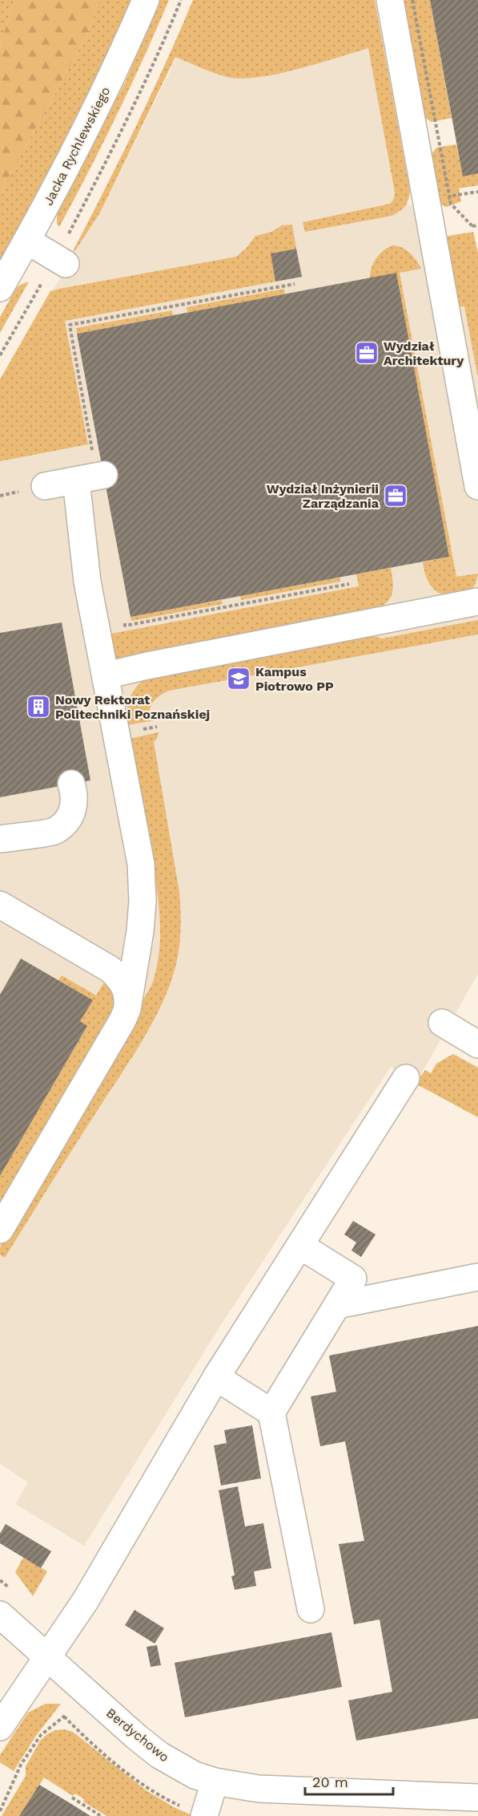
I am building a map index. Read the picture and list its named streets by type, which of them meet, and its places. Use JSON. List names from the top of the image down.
{
  "streets": {
    "street": ["Jacka Rychlewskiego", "Berdychowo"]
  },
  "places": {
    "office": ["Wydział Architektury", "Wydział Inżynierii Zarządzania"],
    "school or university": ["Kampus Piotrowo PP"],
    "building": ["Nowy Rektorat Politechniki Poznańskiej"]
  },
  "scale_bar": "20 m"
}
